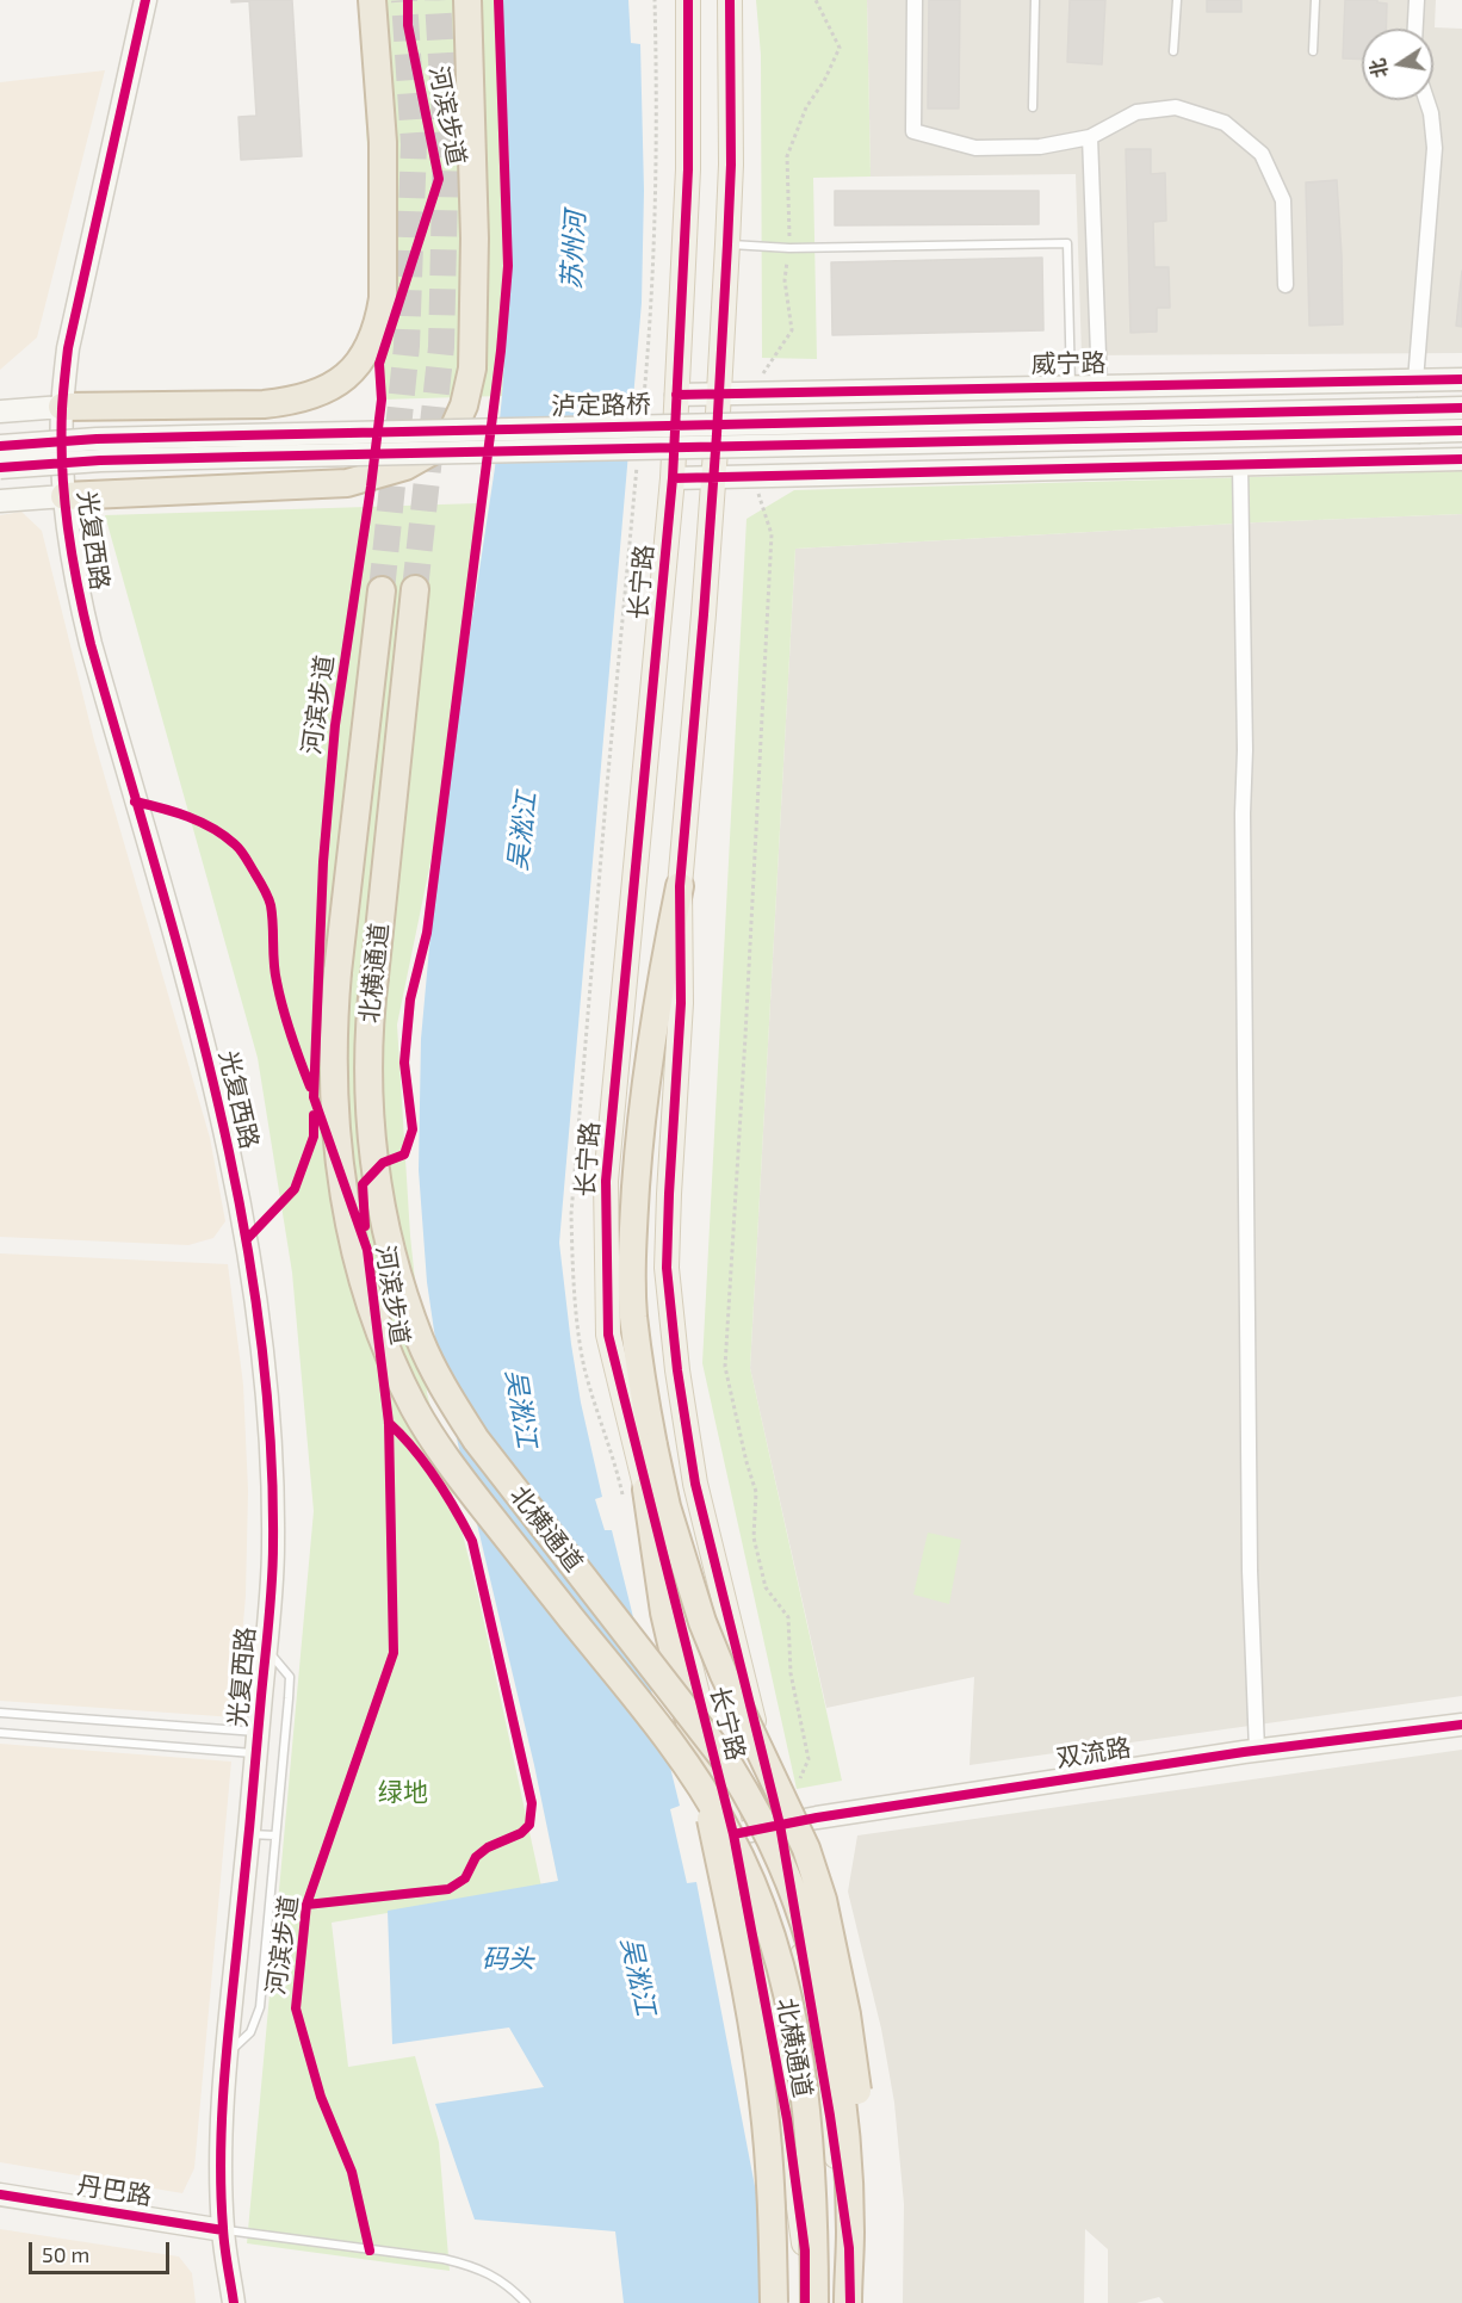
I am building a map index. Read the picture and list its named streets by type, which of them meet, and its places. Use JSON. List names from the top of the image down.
{
  "streets": {
    "highway": ["北横通道"],
    "main road": [
      "威宁路",
      "泸定路桥",
      "光复西路",
      "长宁路",
      "双流路",
      "丹巴路"
    ],
    "cycle path": ["河滨步道"]
  },
  "crossings": [
    ["威宁路", "长宁路"],
    ["光复西路", "丹巴路"],
    ["长宁路", "北横通道"],
    ["长宁路", "双流路"]
  ],
  "water": ["苏州河", "吴淞江", "码头"],
  "parks": ["绿地"],
  "scale_bar": "50 m",
  "north": "left"
}
